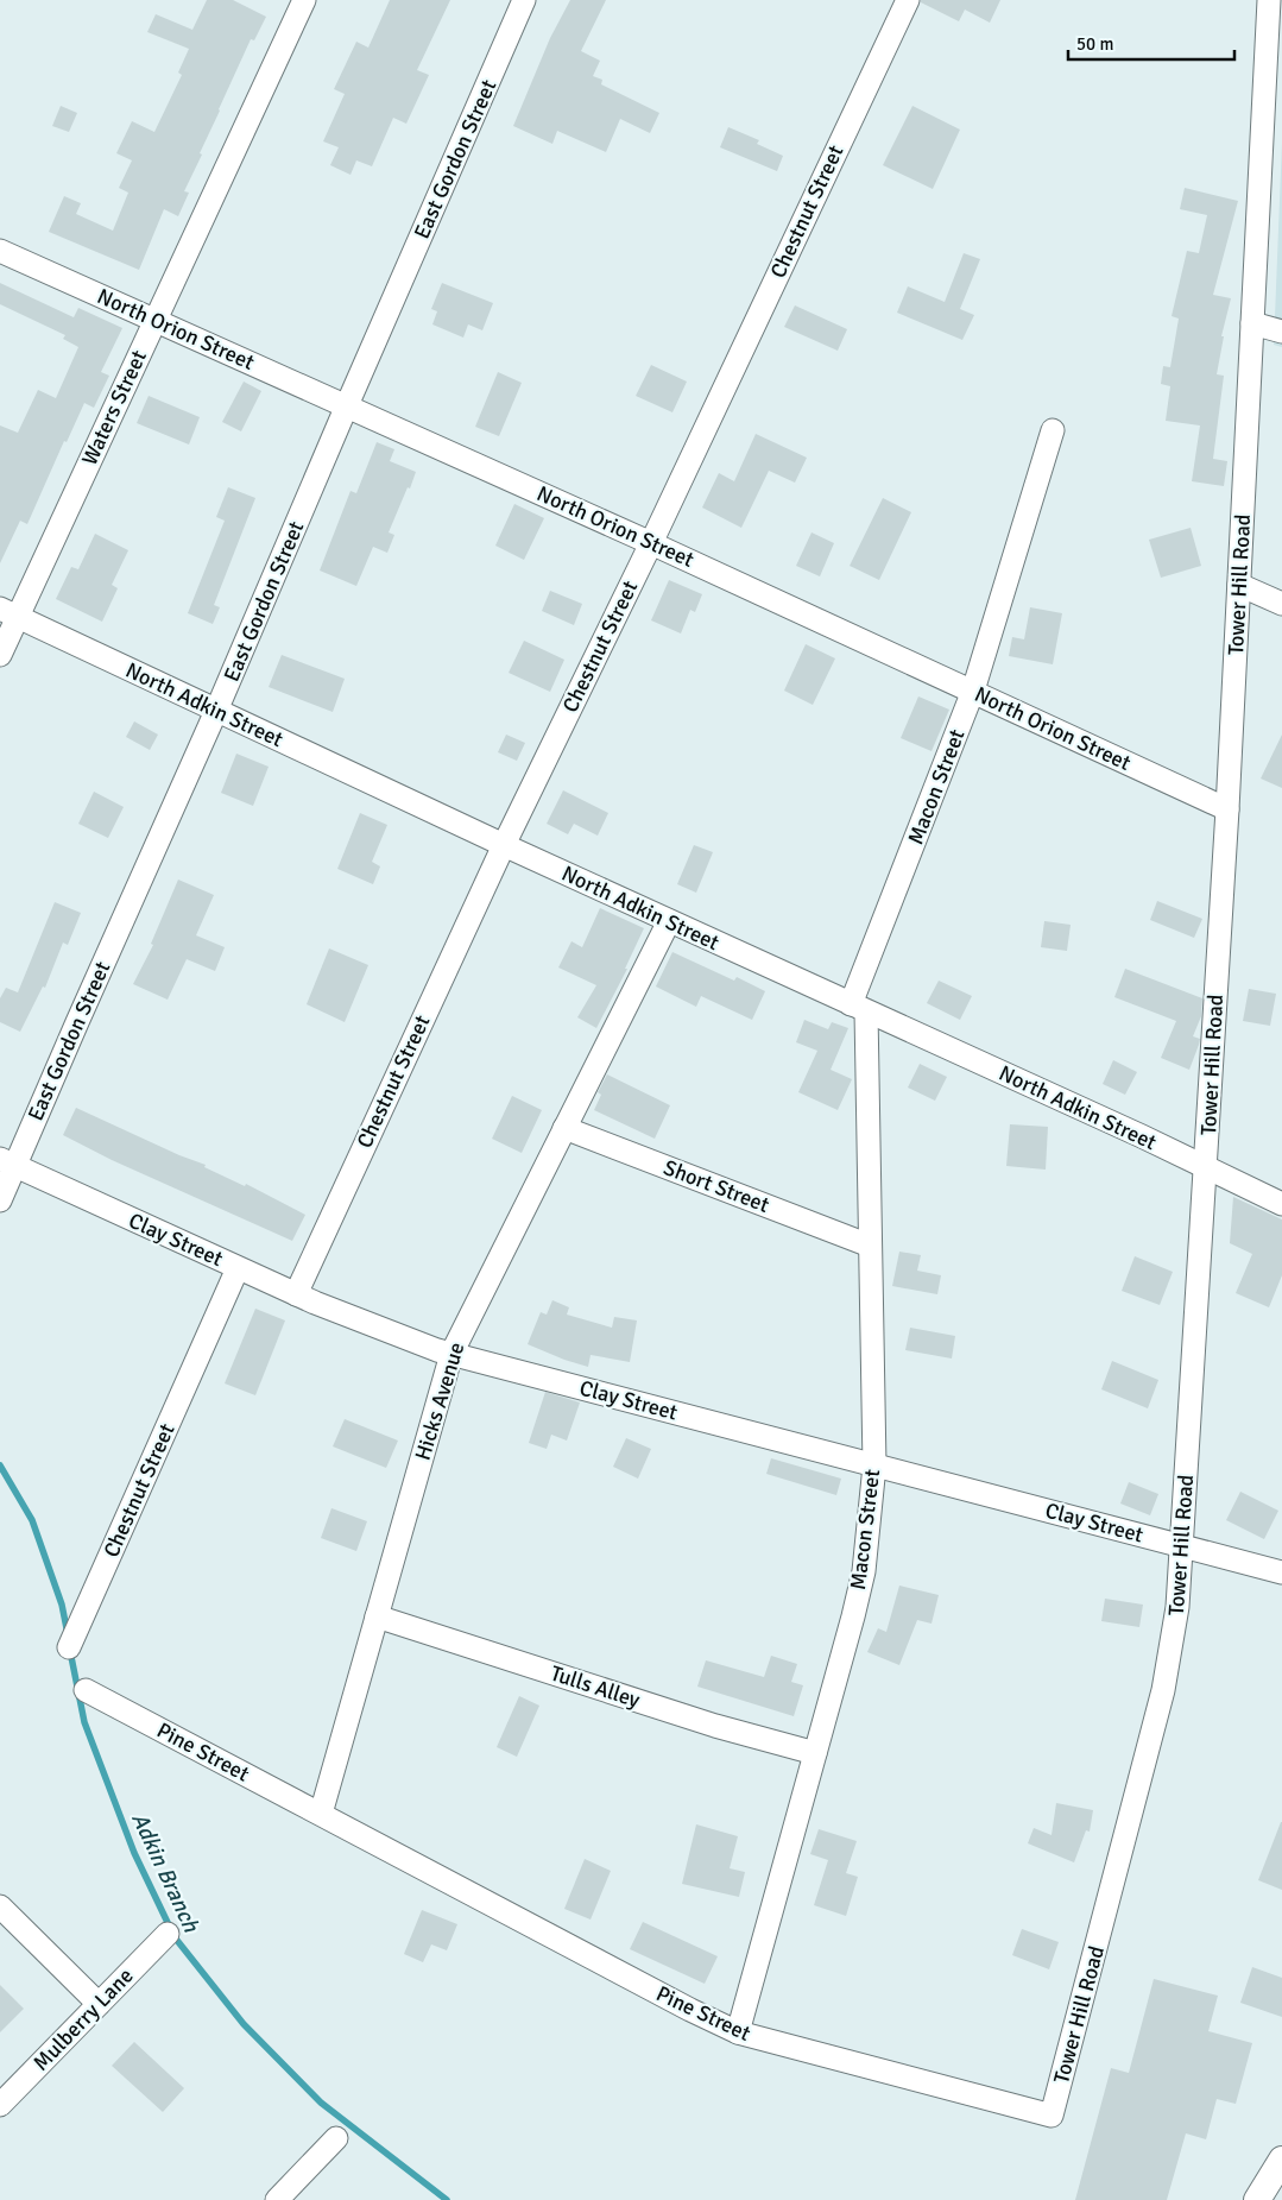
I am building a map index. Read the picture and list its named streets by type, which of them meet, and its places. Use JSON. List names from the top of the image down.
{
  "streets": {
    "street": [
      "East Gordon Street",
      "Chestnut Street",
      "North Orion Street",
      "Waters Street",
      "Tower Hill Road",
      "North Adkin Street",
      "Macon Street",
      "Short Street",
      "Clay Street",
      "Hicks Avenue",
      "Tulls Alley",
      "Pine Street",
      "Mulberry Lane"
    ]
  },
  "crossings": [
    ["East Gordon Street", "North Orion Street"],
    ["East Gordon Street", "North Adkin Street"],
    ["East Gordon Street", "Clay Street"],
    ["Chestnut Street", "North Orion Street"],
    ["Chestnut Street", "North Adkin Street"],
    ["Chestnut Street", "Clay Street"],
    ["North Orion Street", "Waters Street"],
    ["North Orion Street", "Tower Hill Road"],
    ["North Orion Street", "Macon Street"],
    ["Waters Street", "North Adkin Street"],
    ["Tower Hill Road", "North Adkin Street"],
    ["Tower Hill Road", "Clay Street"],
    ["Tower Hill Road", "Pine Street"],
    ["North Adkin Street", "Macon Street"],
    ["North Adkin Street", "Hicks Avenue"],
    ["Macon Street", "Short Street"],
    ["Macon Street", "Clay Street"],
    ["Macon Street", "Tulls Alley"],
    ["Macon Street", "Pine Street"],
    ["Short Street", "Hicks Avenue"],
    ["Clay Street", "Hicks Avenue"],
    ["Hicks Avenue", "Tulls Alley"],
    ["Hicks Avenue", "Pine Street"]
  ],
  "water": ["Adkin Branch"],
  "scale_bar": "50 m"
}
